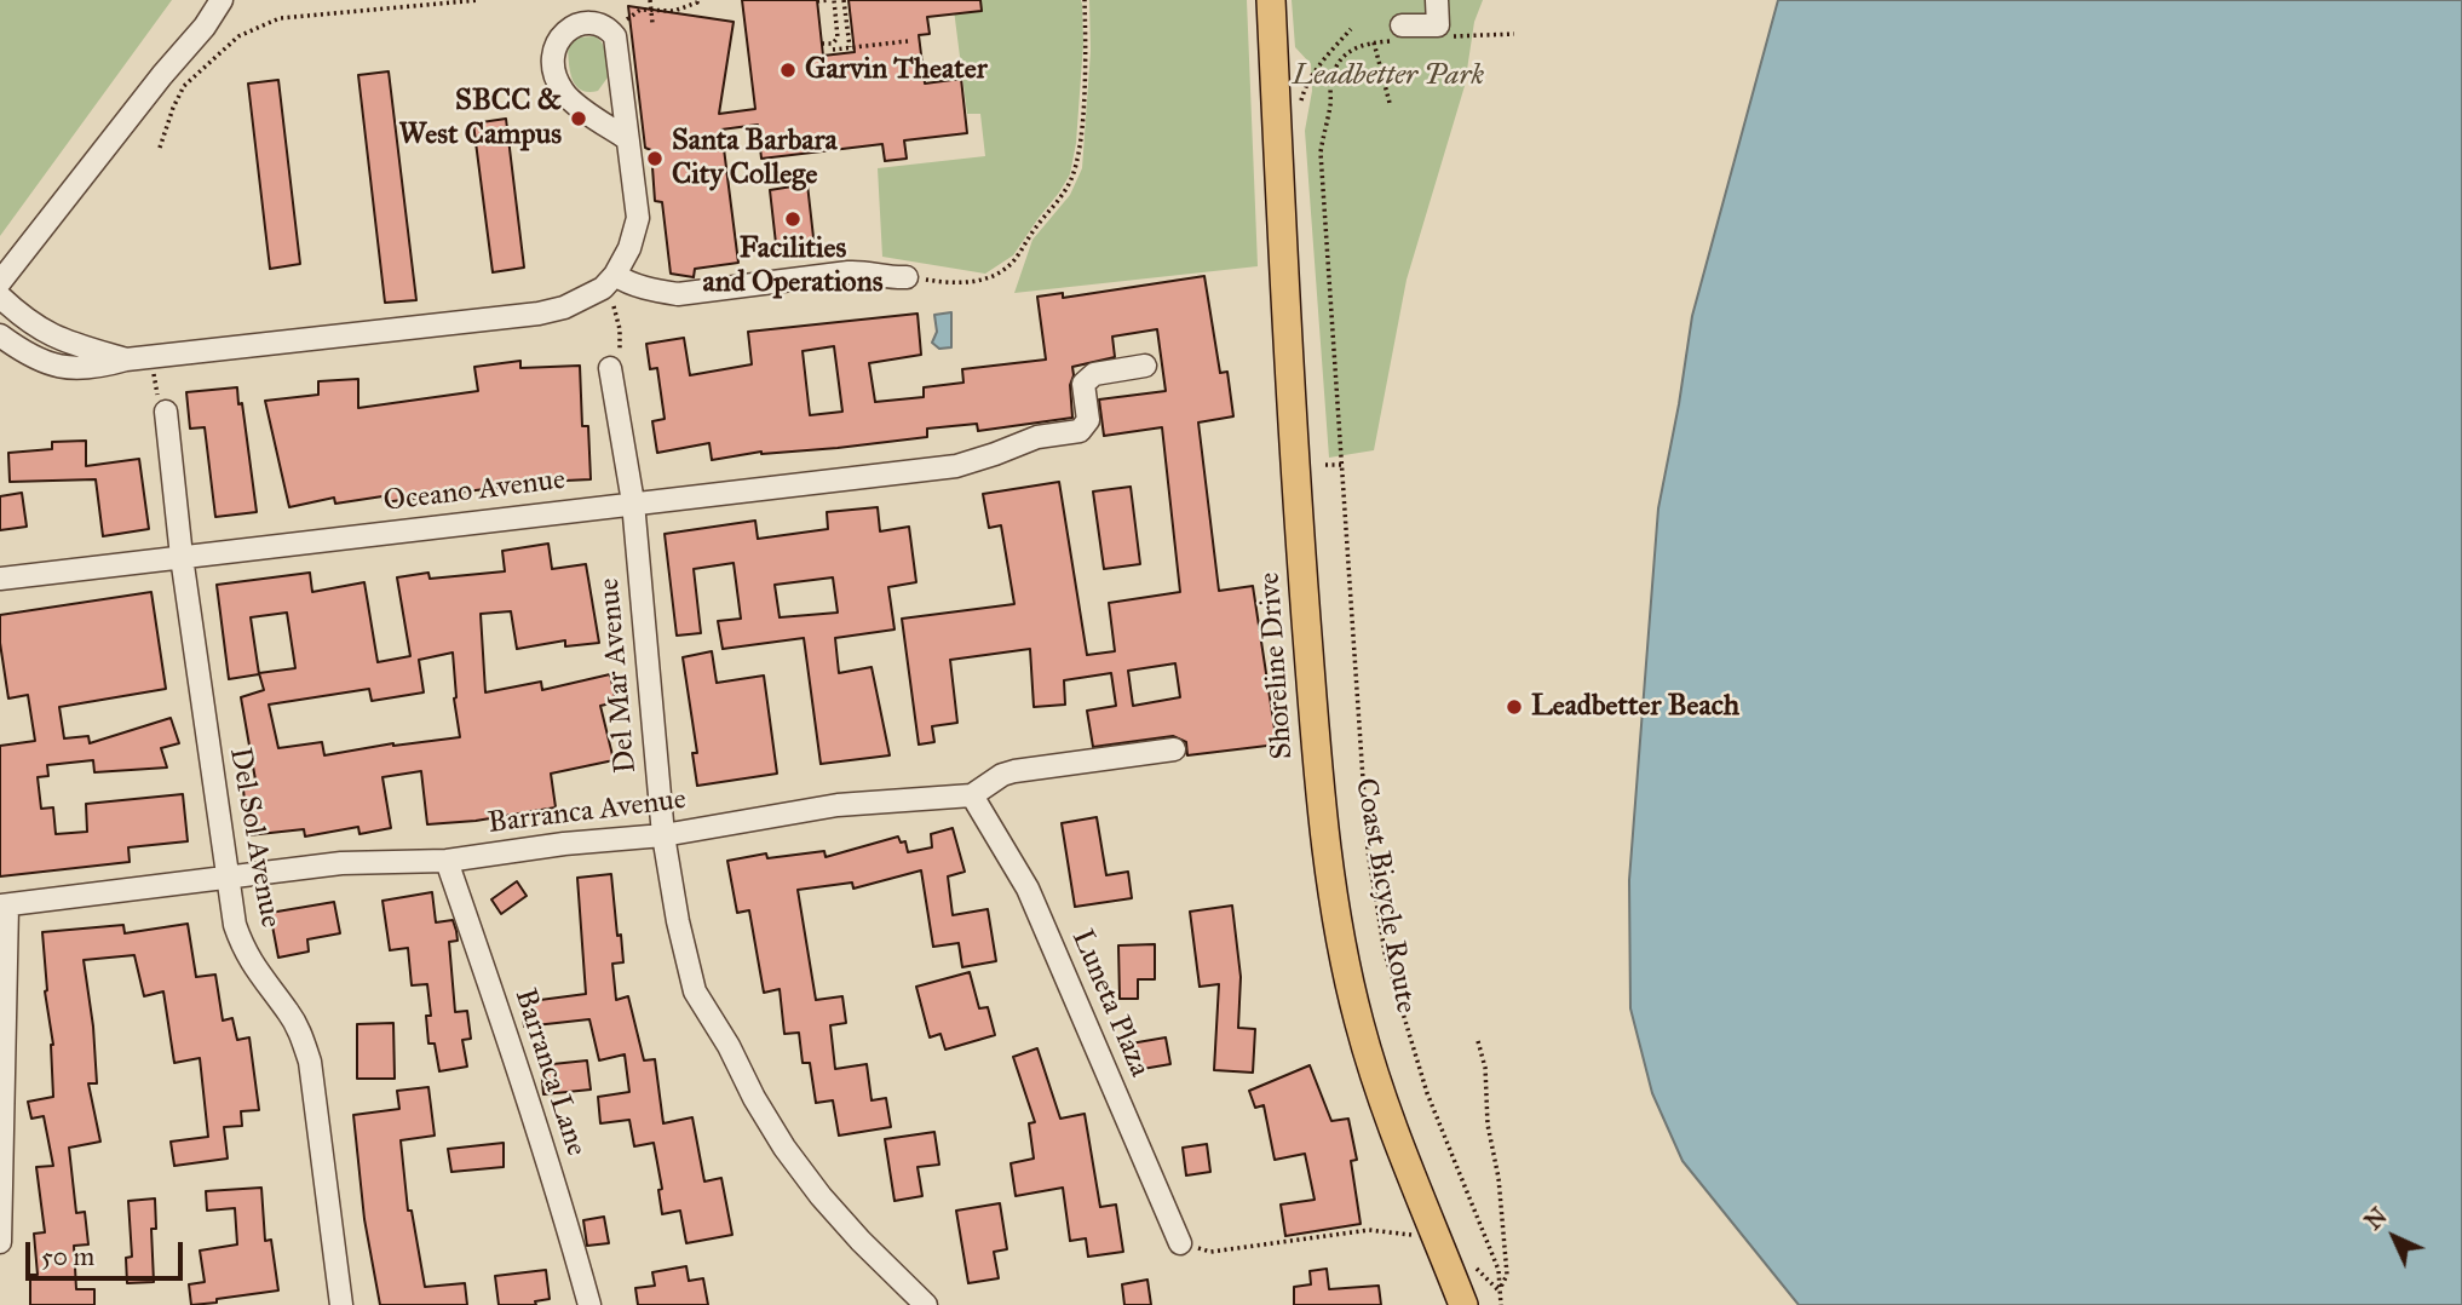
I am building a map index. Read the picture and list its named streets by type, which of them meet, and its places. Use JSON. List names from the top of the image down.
{
  "streets": {
    "main road": ["Shoreline Drive"],
    "street": [
      "Oceano Avenue",
      "Del Mar Avenue",
      "Barranca Avenue",
      "Del Sol Avenue",
      "Luneta Plaza",
      "Barranca Lane"
    ]
  },
  "crossings": [
    ["Oceano Avenue", "Del Mar Avenue"],
    ["Oceano Avenue", "Del Sol Avenue"],
    ["Del Mar Avenue", "Barranca Avenue"],
    ["Barranca Avenue", "Del Sol Avenue"],
    ["Barranca Avenue", "Luneta Plaza"],
    ["Barranca Avenue", "Barranca Lane"]
  ],
  "parks": ["Leadbetter Park"],
  "places": [
    "Garvin Theater",
    "SBCC & West Campus",
    "Santa Barbara City College",
    "Facilities and Operations",
    "Leadbetter Beach"
  ],
  "scale_bar": "50 m",
  "north": "top left"
}
